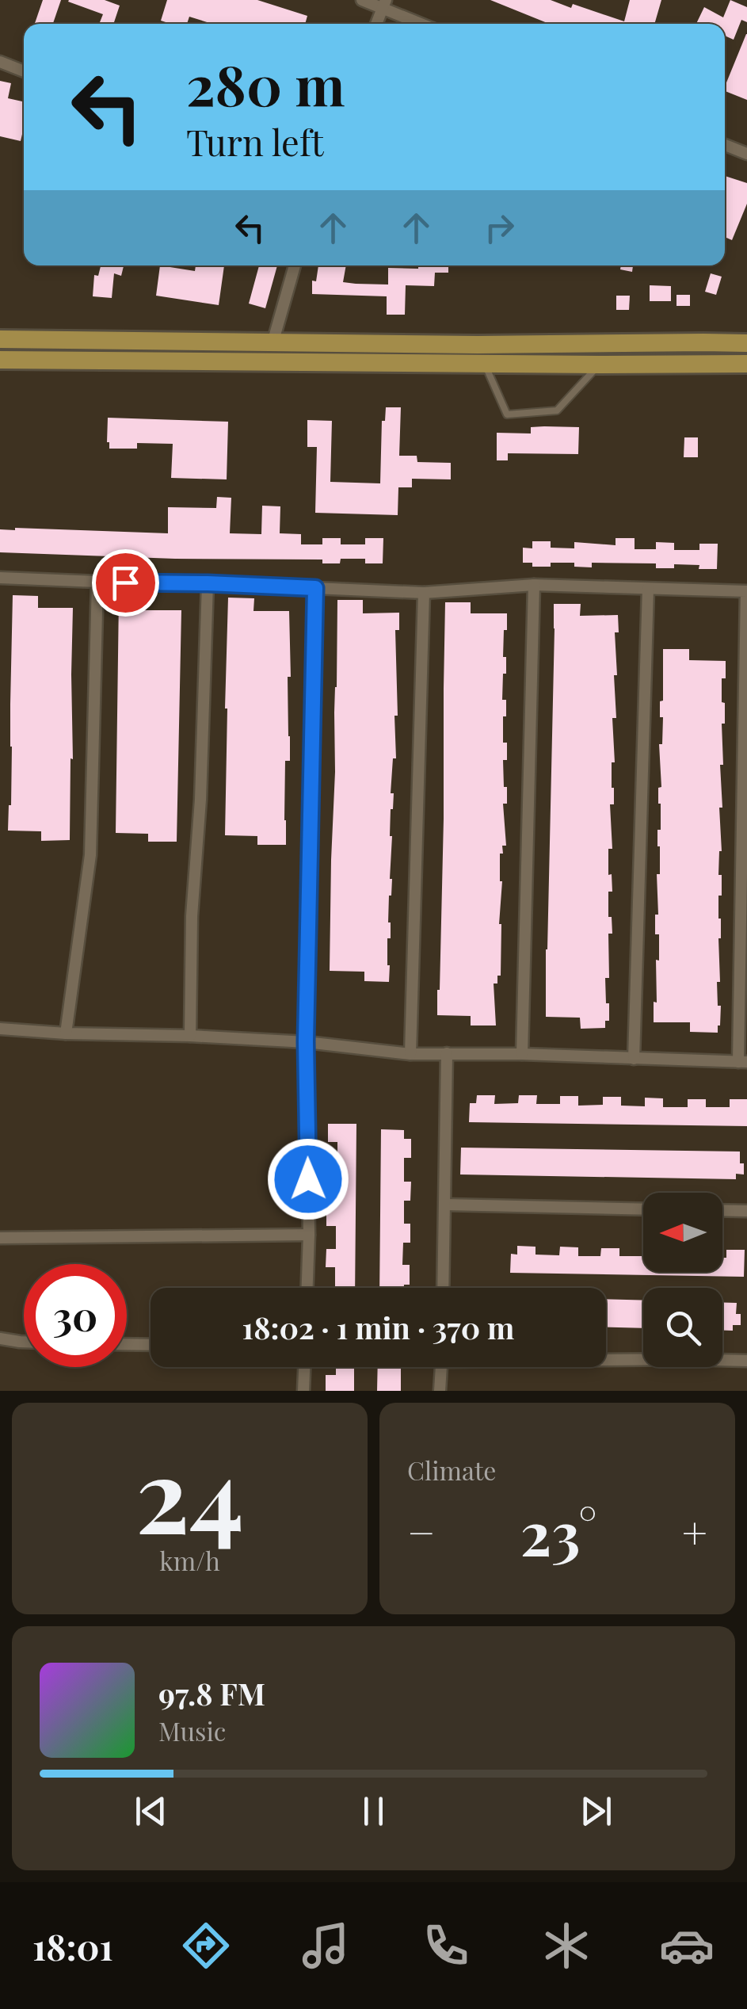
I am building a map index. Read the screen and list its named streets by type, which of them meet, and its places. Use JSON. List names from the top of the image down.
{
  "north": "left",
  "page": {
    "turn": ["280 m", "Turn left"],
    "limit": "30",
    "trip": "18:02 · 1 min · 370 m",
    "tile": [
      ["24", "km/h"],
      "Climate"
    ],
    "heat": ["−", "23°", "+"],
    "song": ["97.8 FM", "Music"],
    "tabs": "18:01"
  }
}
